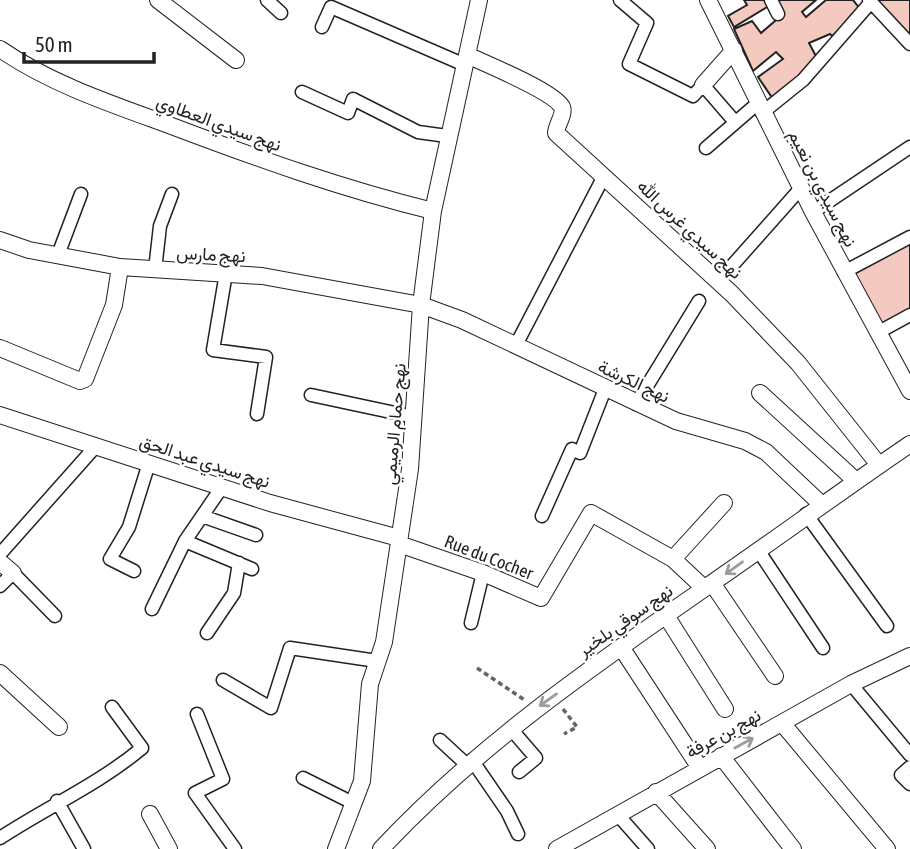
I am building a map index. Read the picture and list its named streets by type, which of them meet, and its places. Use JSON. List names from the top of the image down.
{
  "streets": {
    "street": [
      "نهج سيدي العطاوي",
      "نهج سيدي بن نعيم",
      "نهج سيدي غرس الله",
      "نهج مارس",
      "نهج الكرشة",
      "نهج حمام الرميمي",
      "نهج سيدي عبد الحق",
      "Rue du Cocher",
      "نهج سوقي بلخير",
      "نهج بن عرفة"
    ]
  },
  "crossings": [
    ["نهج سيدي العطاوي", "نهج حمام الرميمي"],
    ["نهج سيدي غرس الله", "نهج حمام الرميمي"],
    ["نهج سيدي غرس الله", "نهج سوقي بلخير"],
    ["نهج مارس", "نهج الكرشة"],
    ["نهج مارس", "نهج حمام الرميمي"],
    ["نهج الكرشة", "نهج حمام الرميمي"],
    ["نهج الكرشة", "نهج سوقي بلخير"],
    ["نهج حمام الرميمي", "نهج سيدي عبد الحق"],
    ["نهج حمام الرميمي", "Rue du Cocher"],
    ["نهج سيدي عبد الحق", "Rue du Cocher"],
    ["Rue du Cocher", "نهج سوقي بلخير"]
  ],
  "scale_bar": "50 m"
}
